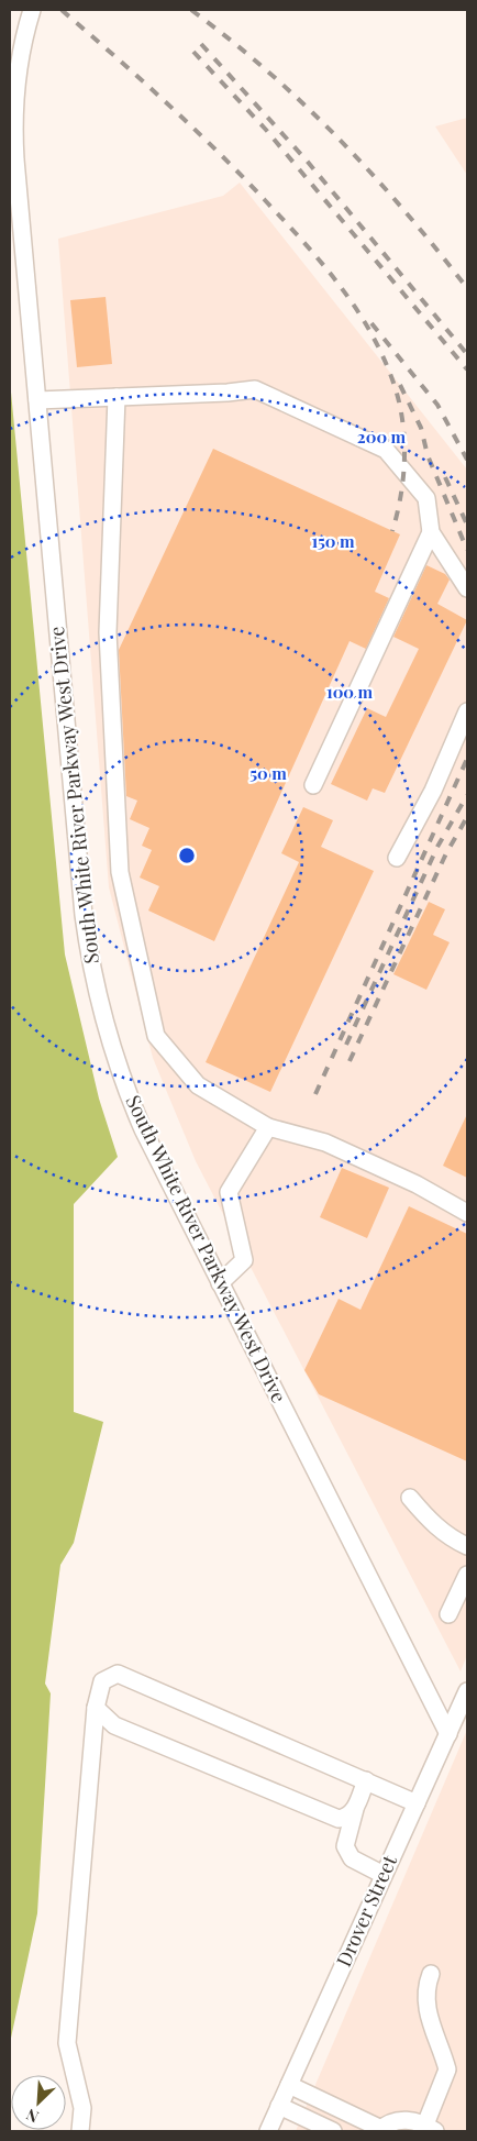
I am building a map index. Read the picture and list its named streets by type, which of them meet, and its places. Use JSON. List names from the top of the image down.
{
  "streets": {
    "street": ["South White River Parkway West Drive", "Drover Street"]
  },
  "crossings": [
    ["South White River Parkway West Drive", "Drover Street"]
  ],
  "north": "bottom left",
  "rings": [
    "200 m",
    "150 m",
    "100 m",
    "50 m"
  ]
}
